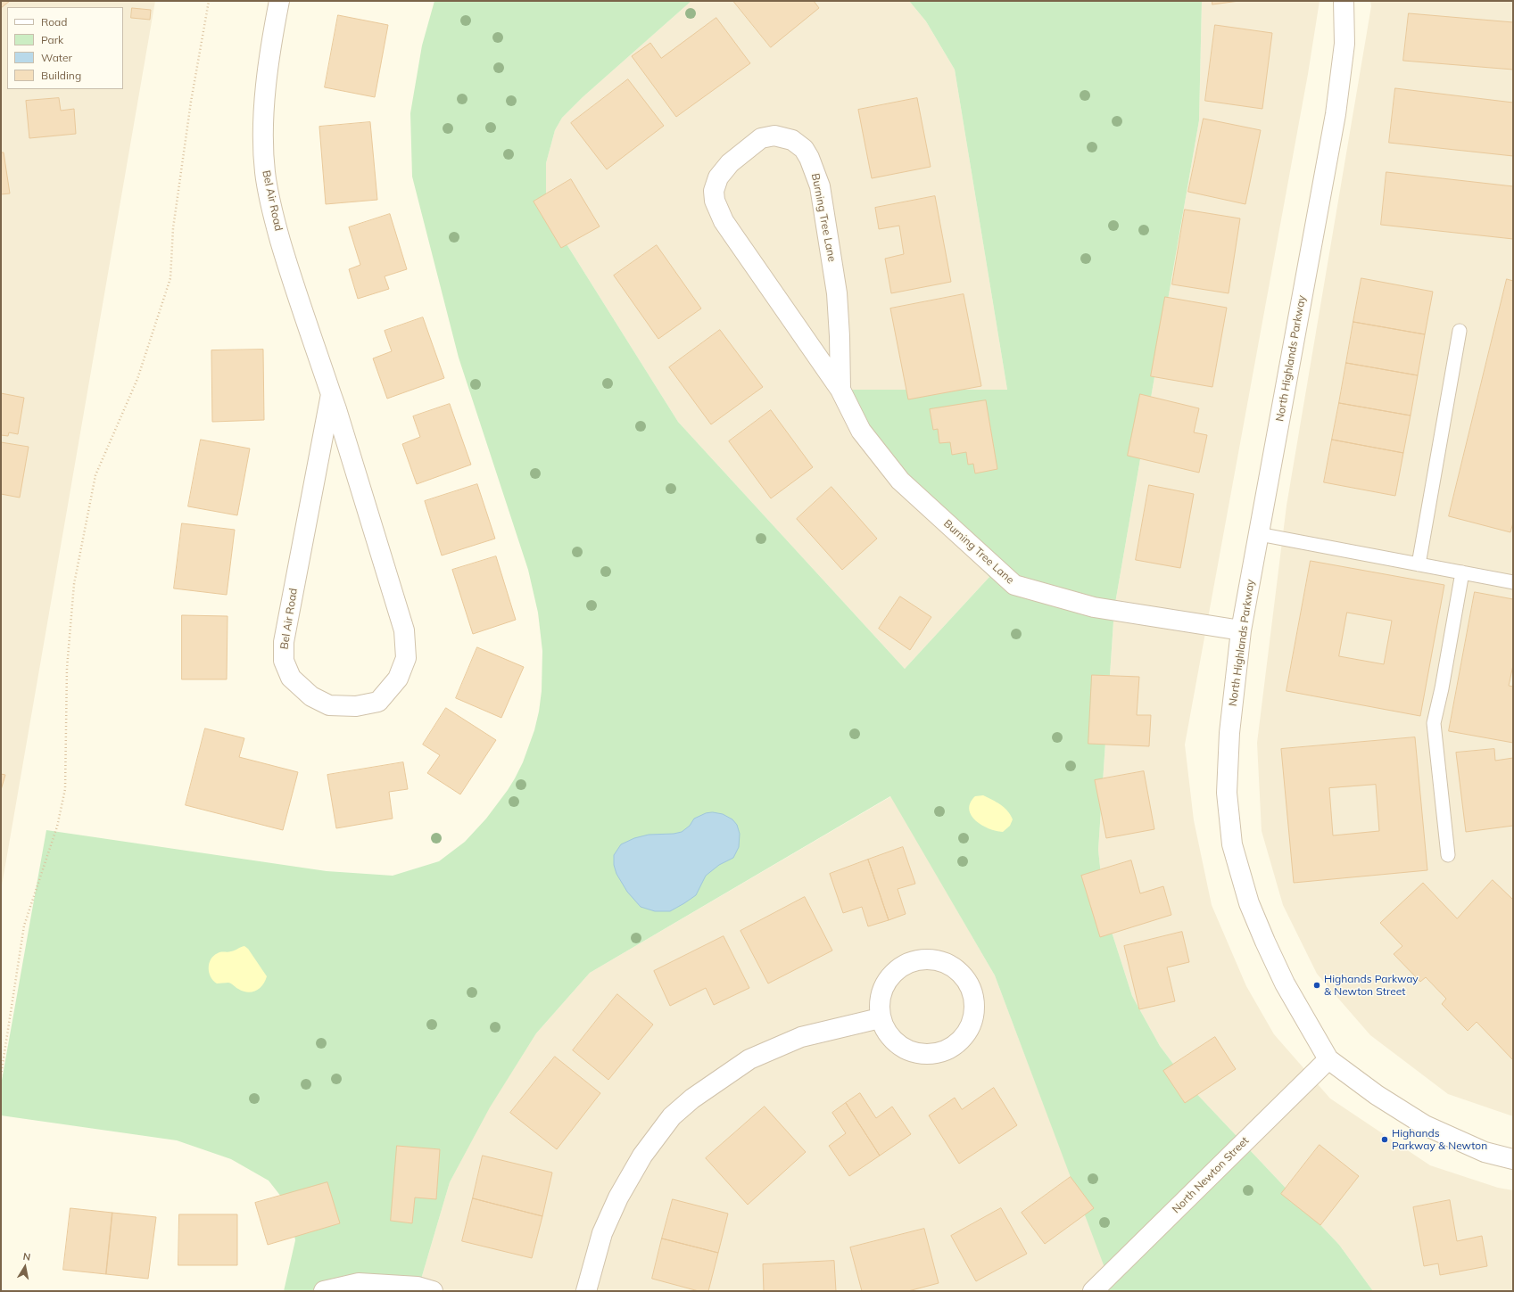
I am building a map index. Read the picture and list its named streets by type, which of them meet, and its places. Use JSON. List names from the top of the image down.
{
  "streets": {
    "street": [
      "Bel Air Road",
      "Burning Tree Lane",
      "North Highlands Parkway",
      "North Newton Street"
    ]
  },
  "crossings": [
    ["Burning Tree Lane", "North Highlands Parkway"],
    ["North Highlands Parkway", "North Newton Street"]
  ],
  "places": ["Highands Parkway & Newton Street", "Highands Parkway & Newton"],
  "legend": [
    "Road",
    "Park",
    "Water",
    "Building"
  ],
  "north": "top"
}
